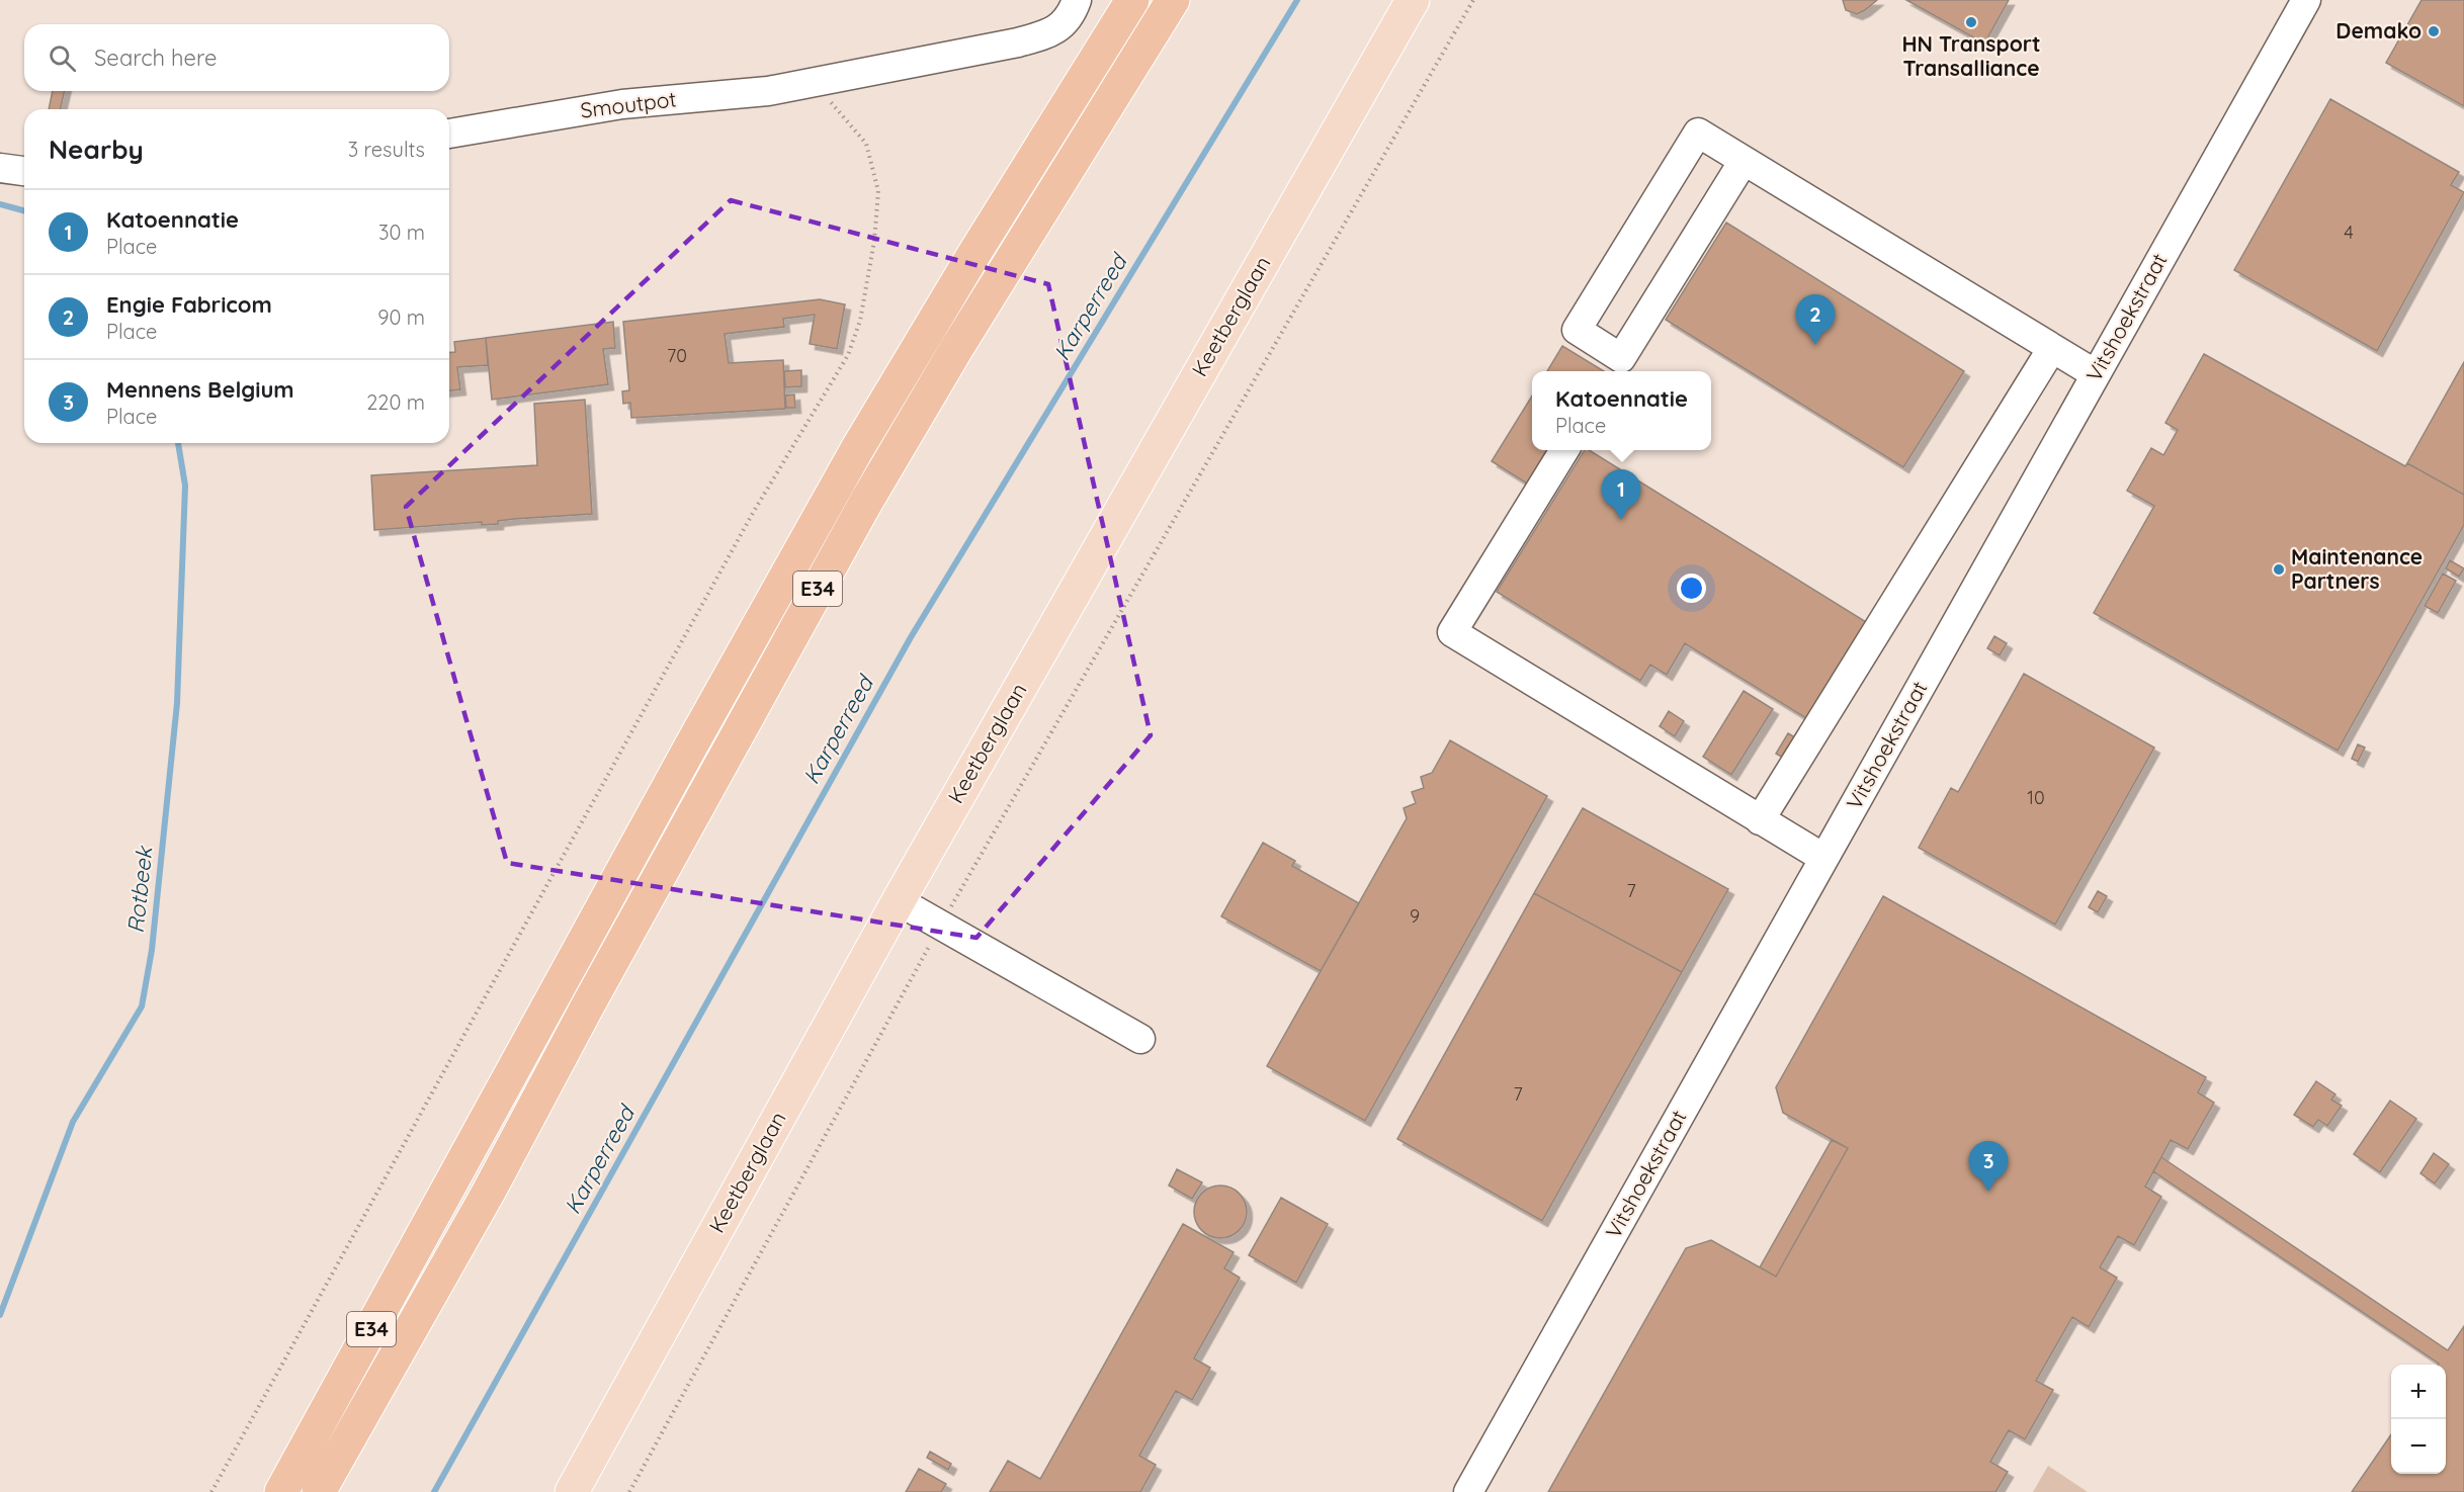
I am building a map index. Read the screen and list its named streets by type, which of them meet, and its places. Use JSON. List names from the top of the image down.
{
  "streets": {
    "highway": ["E34"],
    "main road": ["Keetberglaan"],
    "street": ["Smoutpot", "Vitshoekstraat"]
  },
  "water": ["Karperreed", "Rotbeek"],
  "places": ["HN Transport Transalliance", "Demako", "Maintenance Partners"],
  "house_numbers": [
    "4",
    "70",
    "10",
    "7",
    "9",
    "7"
  ],
  "page": {
    "search": "Search here",
    "heading": ["Nearby", "3 results"],
    "list": [
      {
        "mark": "1",
        "name": "Katoennatie",
        "note": "Place",
        "value": "30 m"
      },
      {
        "mark": "2",
        "name": "Engie Fabricom",
        "note": "Place",
        "value": "90 m"
      },
      {
        "mark": "3",
        "name": "Mennens Belgium",
        "note": "Place",
        "value": "220 m"
      }
    ],
    "pins": ["2", "1", "3"],
    "popup": ["Katoennatie", "Place"],
    "map_buttons": ["+", "−"]
  }
}
